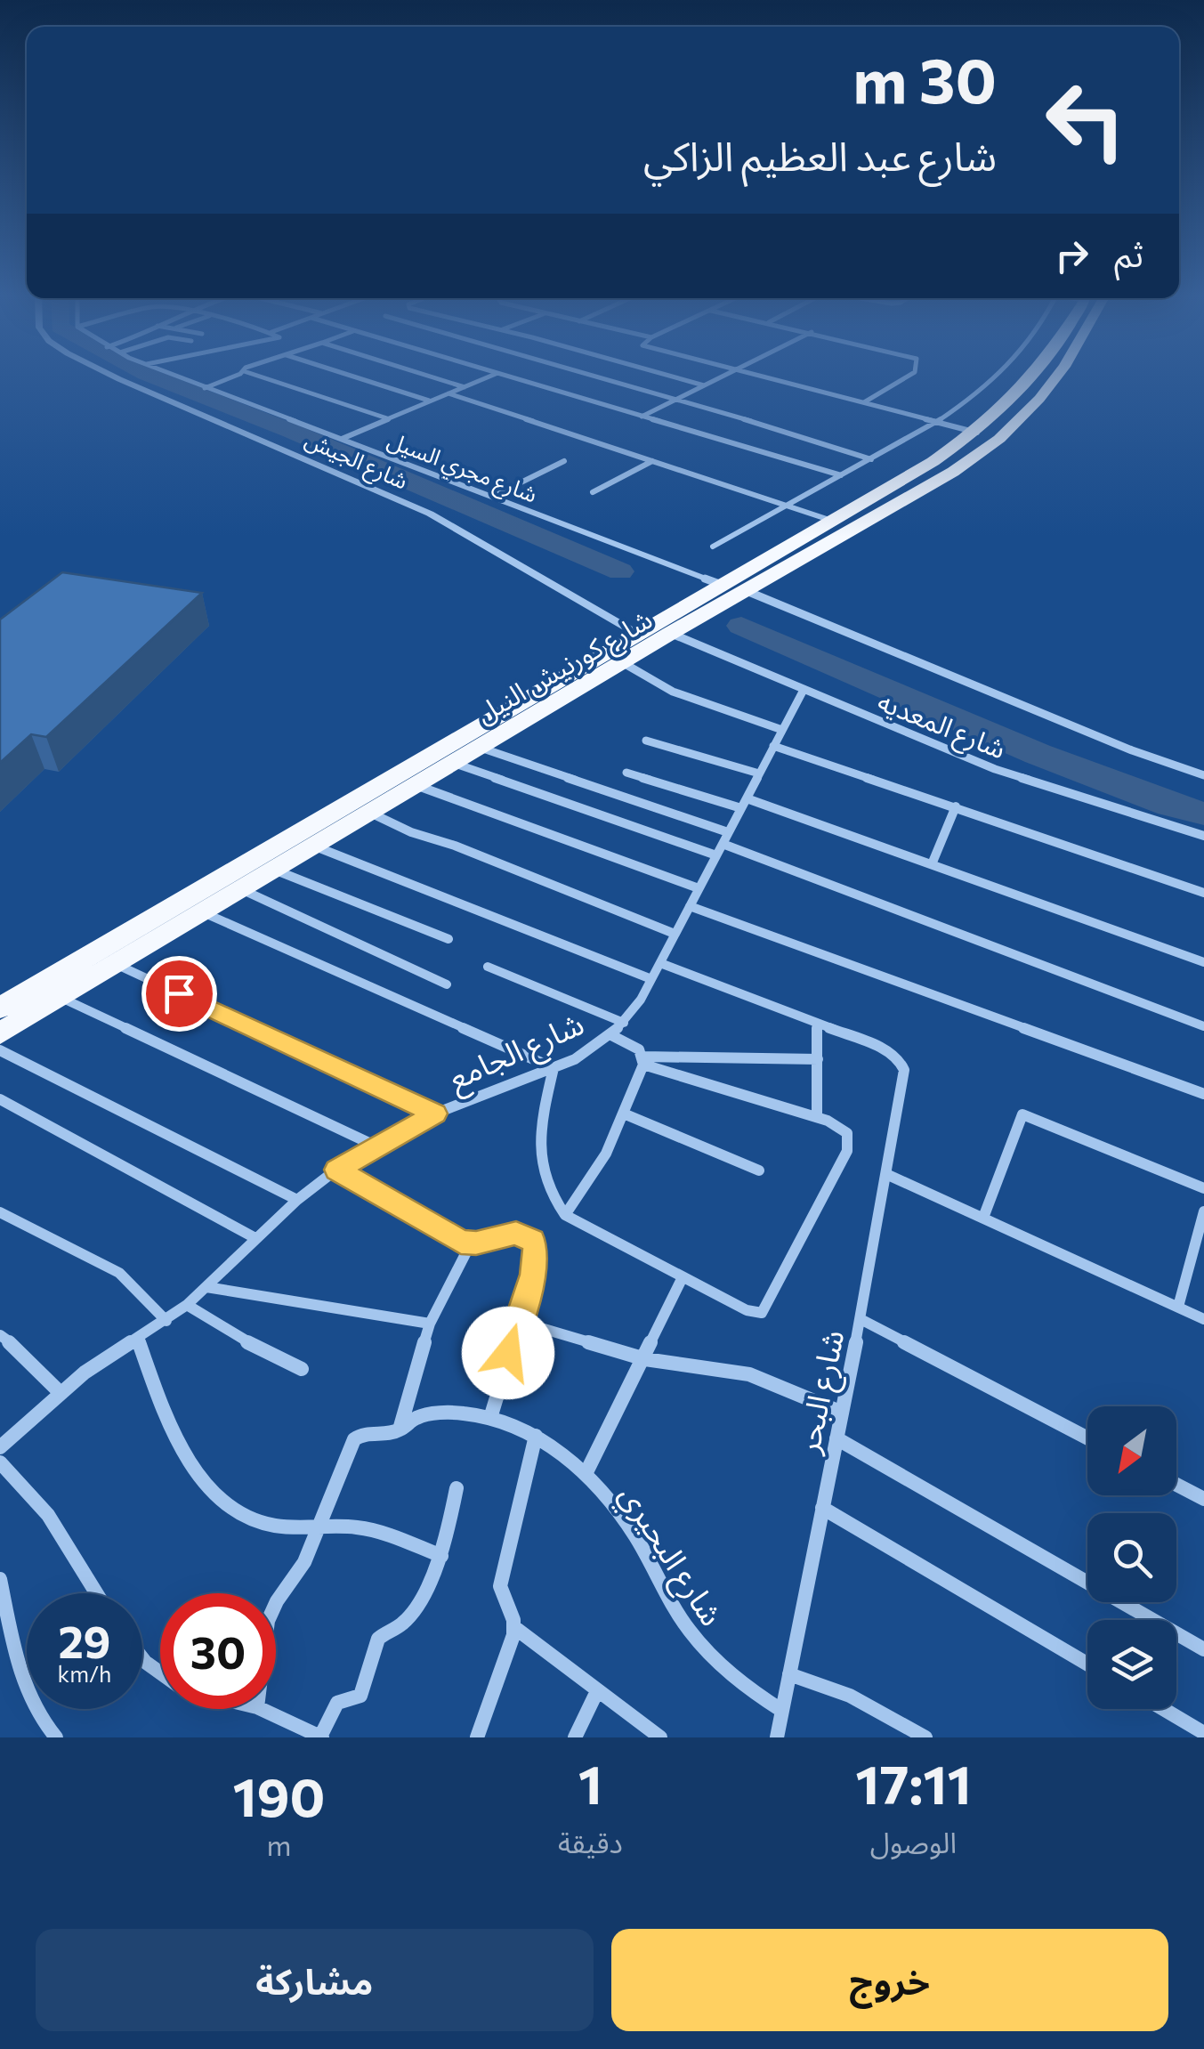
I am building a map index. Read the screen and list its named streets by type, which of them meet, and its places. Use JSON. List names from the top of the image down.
{
  "streets": {
    "highway": ["شارع كورنيش النيل"],
    "street": [
      "شارع الجيش",
      "شارع مجري السيل",
      "شارع المعديه",
      "شارع الجامع",
      "شارع البحر",
      "شارع البحيري"
    ]
  },
  "crossings": [
    ["شارع الجيش", "شارع كورنيش النيل"],
    ["شارع مجري السيل", "شارع كورنيش النيل"],
    ["شارع كورنيش النيل", "شارع المعديه"],
    ["شارع المعديه", "شارع الجامع"],
    ["شارع البحر", "شارع البحيري"]
  ],
  "north": "bottom left",
  "page": {
    "turn": ["30 m", "شارع عبد العظيم الزاكي"],
    "then": "ثم",
    "speed": "29 km/h",
    "limit": "30",
    "eta": [
      "17:11",
      "الوصول",
      "1",
      "دقيقة",
      "190",
      "m"
    ],
    "buttons": ["خروج", "مشاركة"]
  }
}
